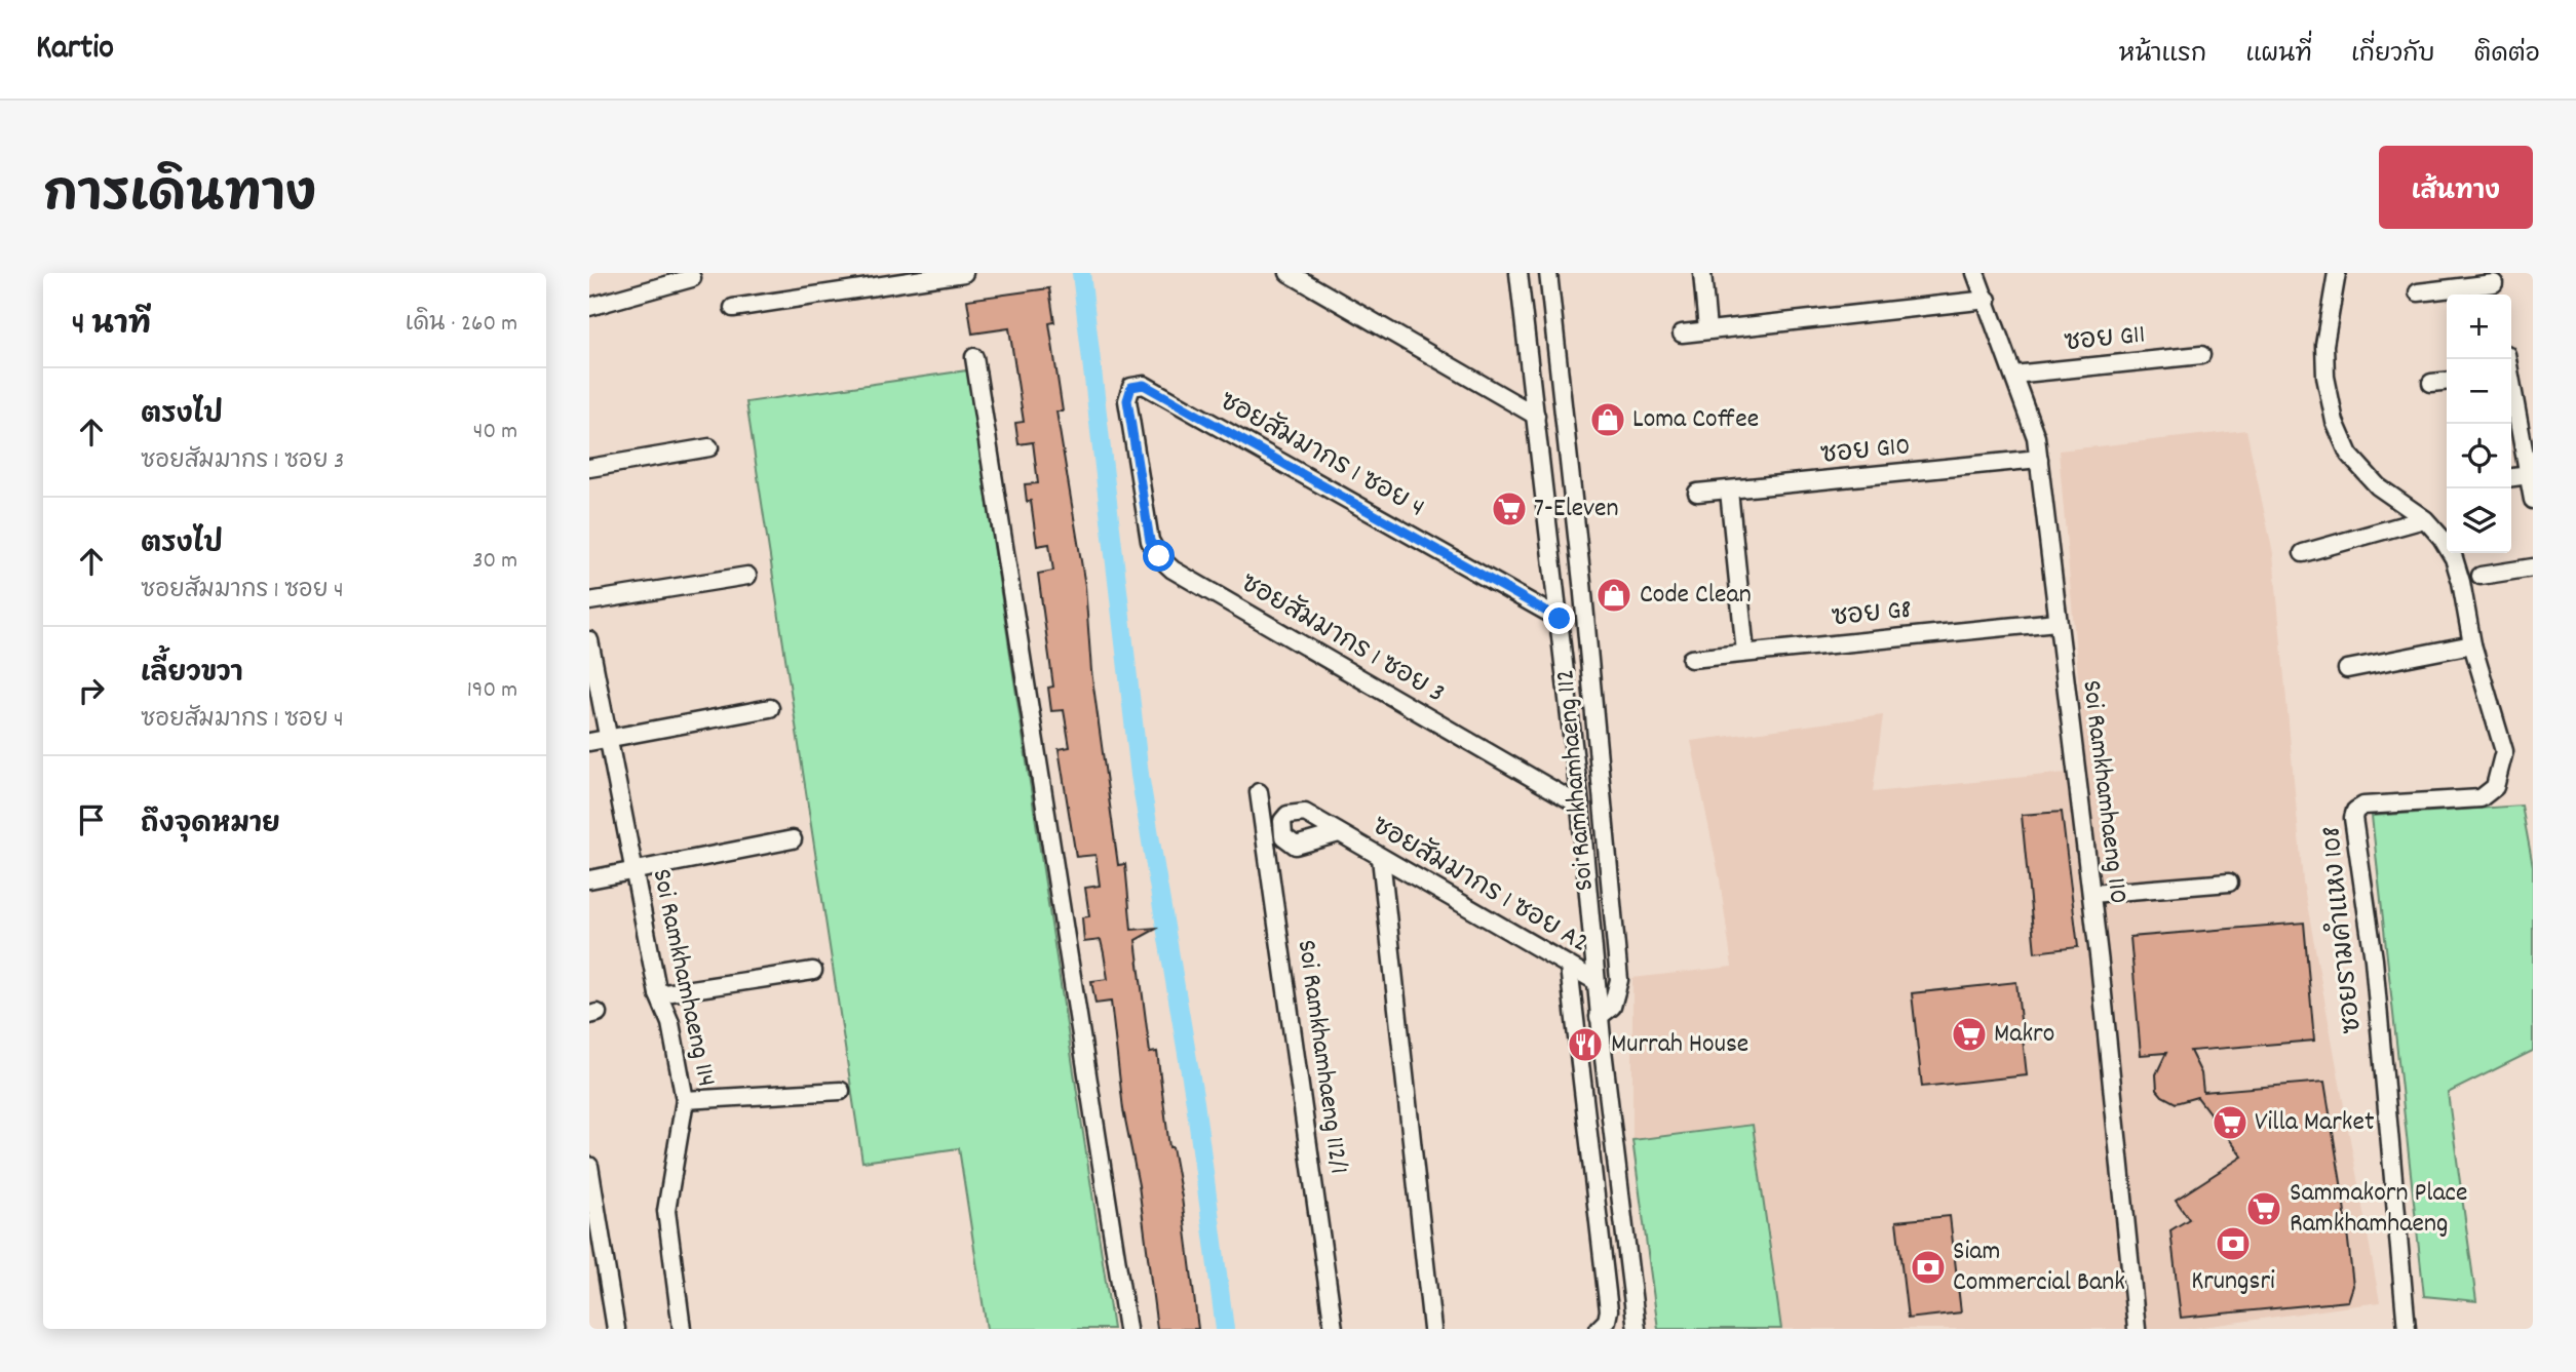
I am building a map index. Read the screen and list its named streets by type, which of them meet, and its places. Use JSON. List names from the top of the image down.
{
  "streets": {
    "street": [
      "ซอย G11",
      "ซอย G10",
      "ซอยสัมมากร 1 ซอย 4",
      "ซอย G8",
      "ซอยสัมมากร 1 ซอย 3",
      "Soi Ramkhamhaeng 112",
      "Soi Ramkhamhaeng 110",
      "ซอยสัมมากร 1 ซอย A2",
      "ซอยรามคำแหง 108",
      "Soi Ramkhamhaeng 114",
      "Soi Ramkhamhaeng 112/1"
    ]
  },
  "crossings": [
    ["ซอย G11", "Soi Ramkhamhaeng 110"],
    ["ซอย G10", "Soi Ramkhamhaeng 110"],
    ["ซอยสัมมากร 1 ซอย 4", "ซอยสัมมากร 1 ซอย 3"],
    ["ซอยสัมมากร 1 ซอย 4", "Soi Ramkhamhaeng 112"],
    ["ซอย G8", "Soi Ramkhamhaeng 110"],
    ["ซอยสัมมากร 1 ซอย 3", "Soi Ramkhamhaeng 112"],
    ["Soi Ramkhamhaeng 112", "ซอยสัมมากร 1 ซอย A2"]
  ],
  "places": {
    "shop": ["Loma Coffee", "Code Clean"],
    "supermarket": [
      "7-Eleven",
      "Makro",
      "Villa Market",
      "Sammakorn Place Ramkhamhaeng"
    ],
    "restaurant": ["Murrah House"],
    "bank": ["Krungsri", "Siam Commercial Bank"]
  },
  "page": {
    "header": "Kartio",
    "nav": [
      "หน้าแรก",
      "แผนที่",
      "เกี่ยวกับ",
      "ติดต่อ"
    ],
    "title": "การเดินทาง",
    "buttons": "เส้นทาง",
    "heading": ["4 นาที", "เดิน · 260 m"],
    "map_buttons": ["+", "−"],
    "list": [
      ["ตรงไป", "ซอยสัมมากร 1 ซอย 3", "40 m"],
      ["ตรงไป", "ซอยสัมมากร 1 ซอย 4", "30 m"],
      ["เลี้ยวขวา", "ซอยสัมมากร 1 ซอย 4", "190 m"],
      "ถึงจุดหมาย"
    ]
  }
}
